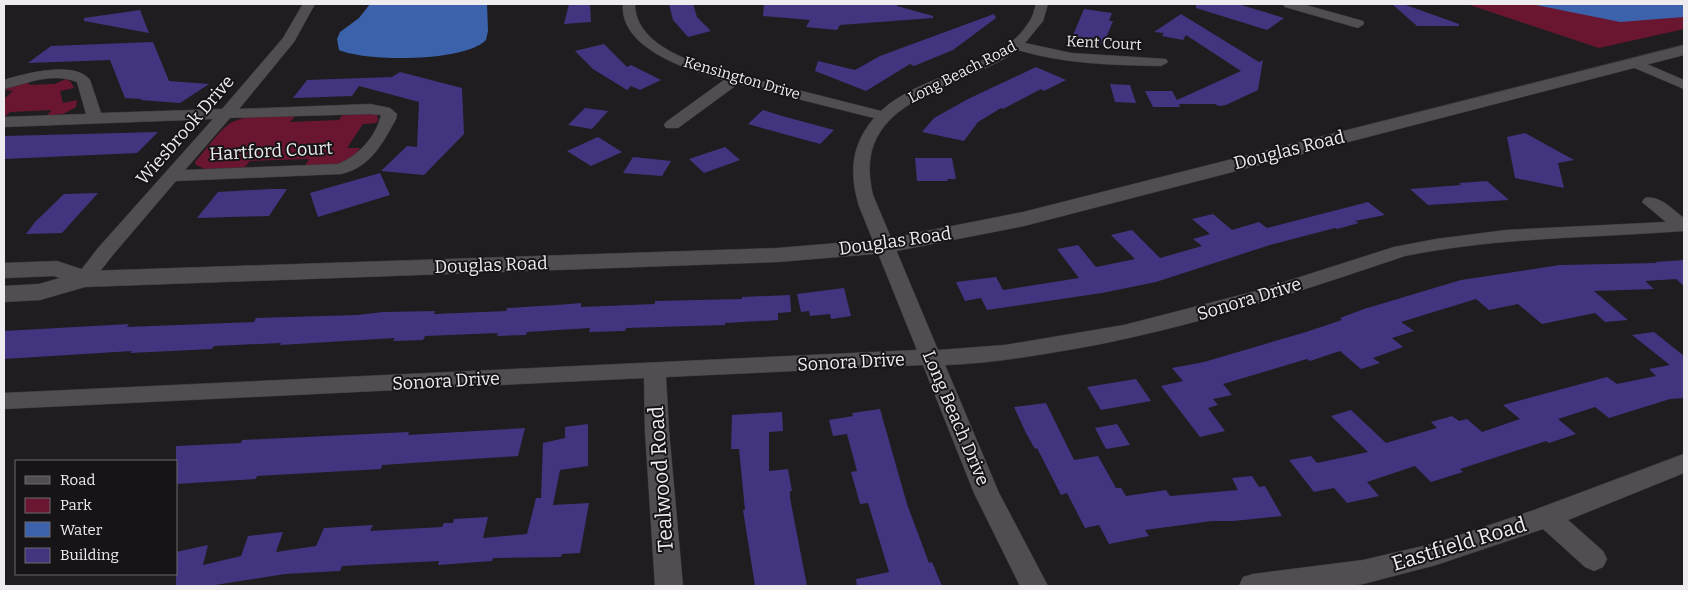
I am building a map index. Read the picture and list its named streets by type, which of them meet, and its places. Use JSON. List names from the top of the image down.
{
  "streets": {
    "street": [
      "Kent Court",
      "Long Beach Road",
      "Kensington Drive",
      "Wiesbrook Drive",
      "Douglas Road",
      "Hartford Court",
      "Sonora Drive",
      "Long Beach Drive",
      "Tealwood Road",
      "Eastfield Road"
    ]
  },
  "crossings": [
    ["Kent Court", "Long Beach Road"],
    ["Long Beach Road", "Kensington Drive"],
    ["Long Beach Road", "Douglas Road"],
    ["Long Beach Road", "Long Beach Drive"],
    ["Wiesbrook Drive", "Douglas Road"],
    ["Wiesbrook Drive", "Hartford Court"],
    ["Douglas Road", "Long Beach Drive"],
    ["Sonora Drive", "Long Beach Drive"],
    ["Sonora Drive", "Tealwood Road"]
  ],
  "legend": [
    "Road",
    "Park",
    "Water",
    "Building"
  ]
}
